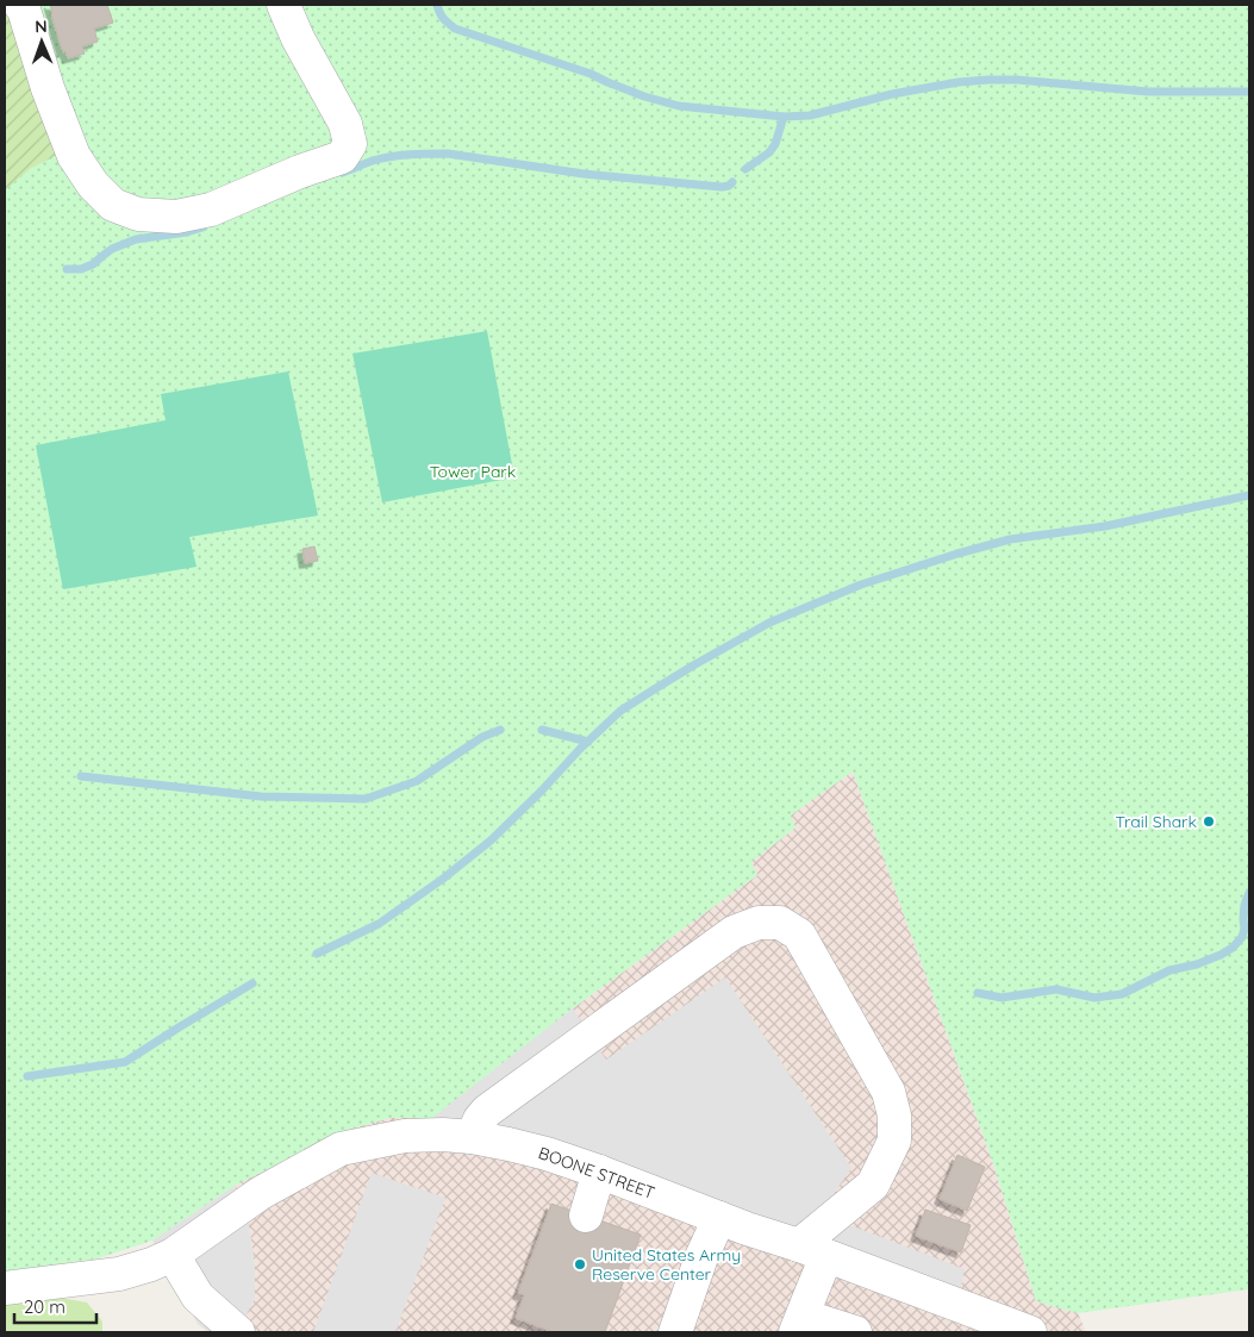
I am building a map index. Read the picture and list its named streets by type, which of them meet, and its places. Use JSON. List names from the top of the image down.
{
  "streets": {
    "street": ["BOONE STREET"]
  },
  "parks": ["Tower Park"],
  "places": ["Trail Shark", "United States Army Reserve Center"],
  "scale_bar": "20 m",
  "north": "top"
}
